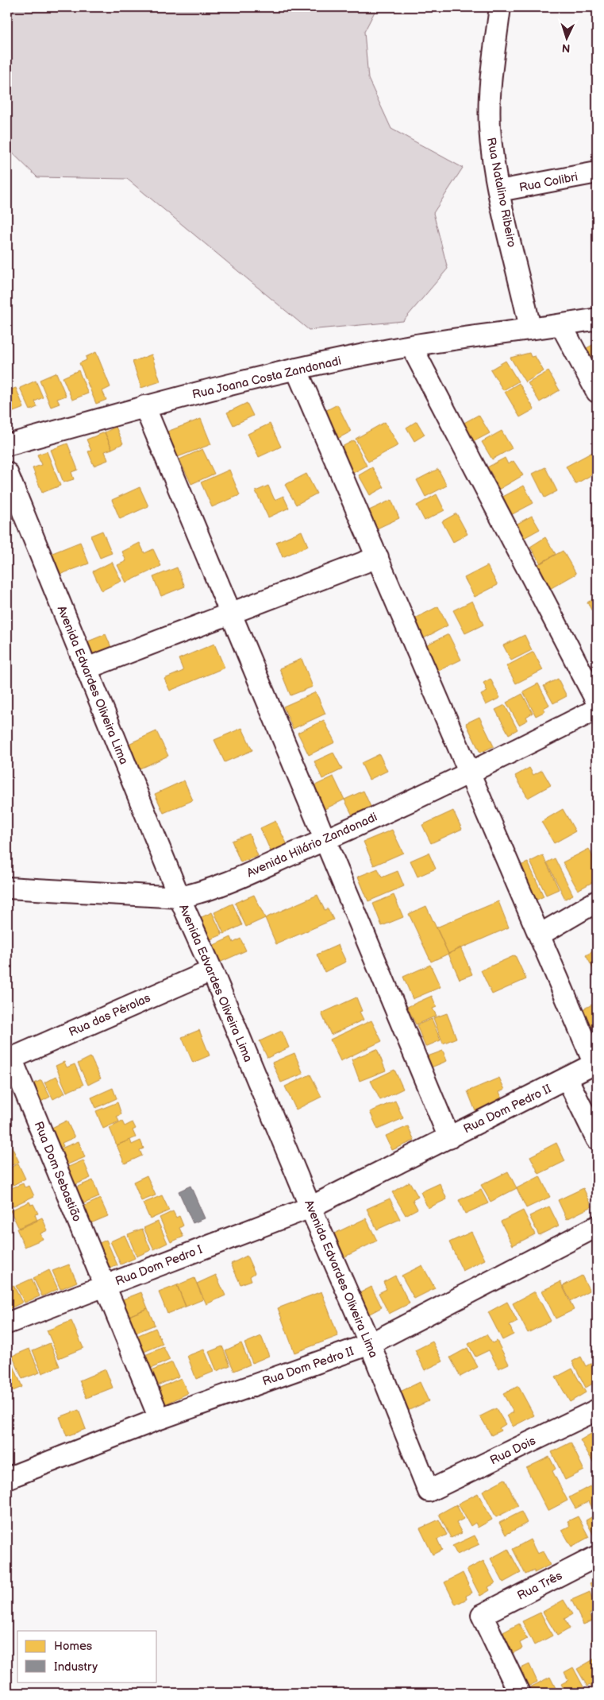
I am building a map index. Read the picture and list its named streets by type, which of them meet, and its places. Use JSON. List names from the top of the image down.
{
  "streets": {
    "street": [
      "Rua Colibri",
      "Rua Natalino Ribeiro",
      "Rua Joana Costa Zandonadi",
      "Avenida Edvardes Oliveira Lima",
      "Avenida Hilário Zandonadi",
      "Rua das Pérolas",
      "Rua Dom Pedro II",
      "Rua Dom Sebastião",
      "Rua Dom Pedro I",
      "Rua Dois",
      "Rua Três"
    ]
  },
  "crossings": [
    ["Rua Colibri", "Rua Natalino Ribeiro"],
    ["Rua Natalino Ribeiro", "Rua Joana Costa Zandonadi"],
    ["Avenida Edvardes Oliveira Lima", "Avenida Hilário Zandonadi"],
    ["Avenida Edvardes Oliveira Lima", "Rua das Pérolas"],
    ["Avenida Edvardes Oliveira Lima", "Rua Dom Pedro II"],
    ["Avenida Edvardes Oliveira Lima", "Rua Dom Pedro I"],
    ["Avenida Edvardes Oliveira Lima", "Rua Dois"],
    ["Rua das Pérolas", "Rua Dom Sebastião"],
    ["Rua Dom Pedro II", "Rua Dom Sebastião"],
    ["Rua Dom Pedro II", "Rua Dom Pedro I"],
    ["Rua Dom Sebastião", "Rua Dom Pedro I"]
  ],
  "legend": ["Homes", "Industry"],
  "north": "bottom"
}
